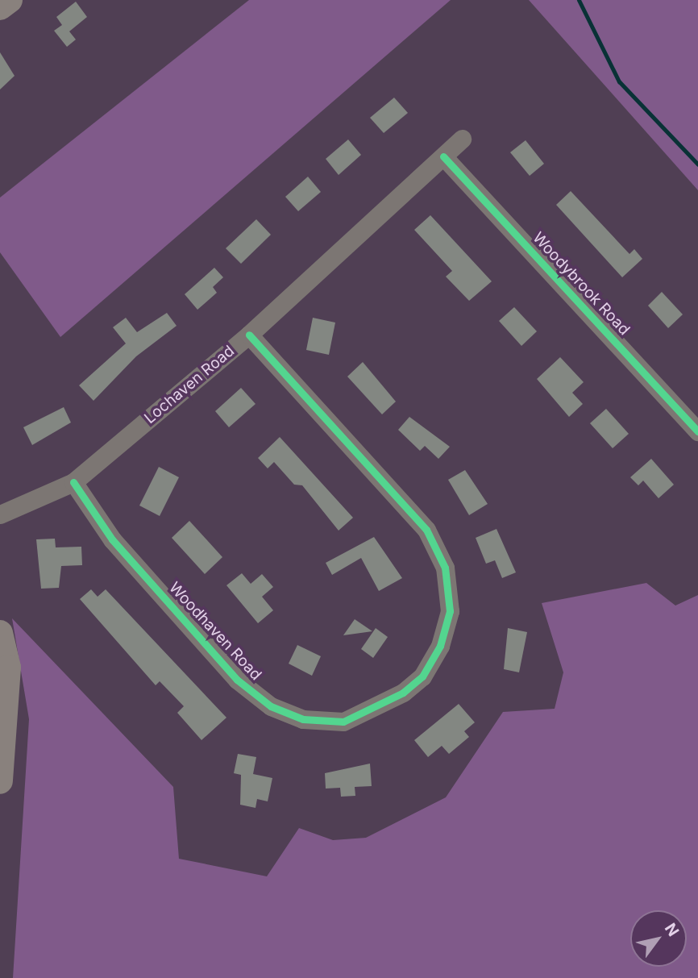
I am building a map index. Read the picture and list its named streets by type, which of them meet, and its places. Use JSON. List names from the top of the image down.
{
  "streets": {
    "street": ["Woodybrook Road", "Lochaven Road", "Woodhaven Road"]
  },
  "crossings": [
    ["Woodybrook Road", "Lochaven Road"],
    ["Lochaven Road", "Woodhaven Road"]
  ],
  "north": "top right"
}
